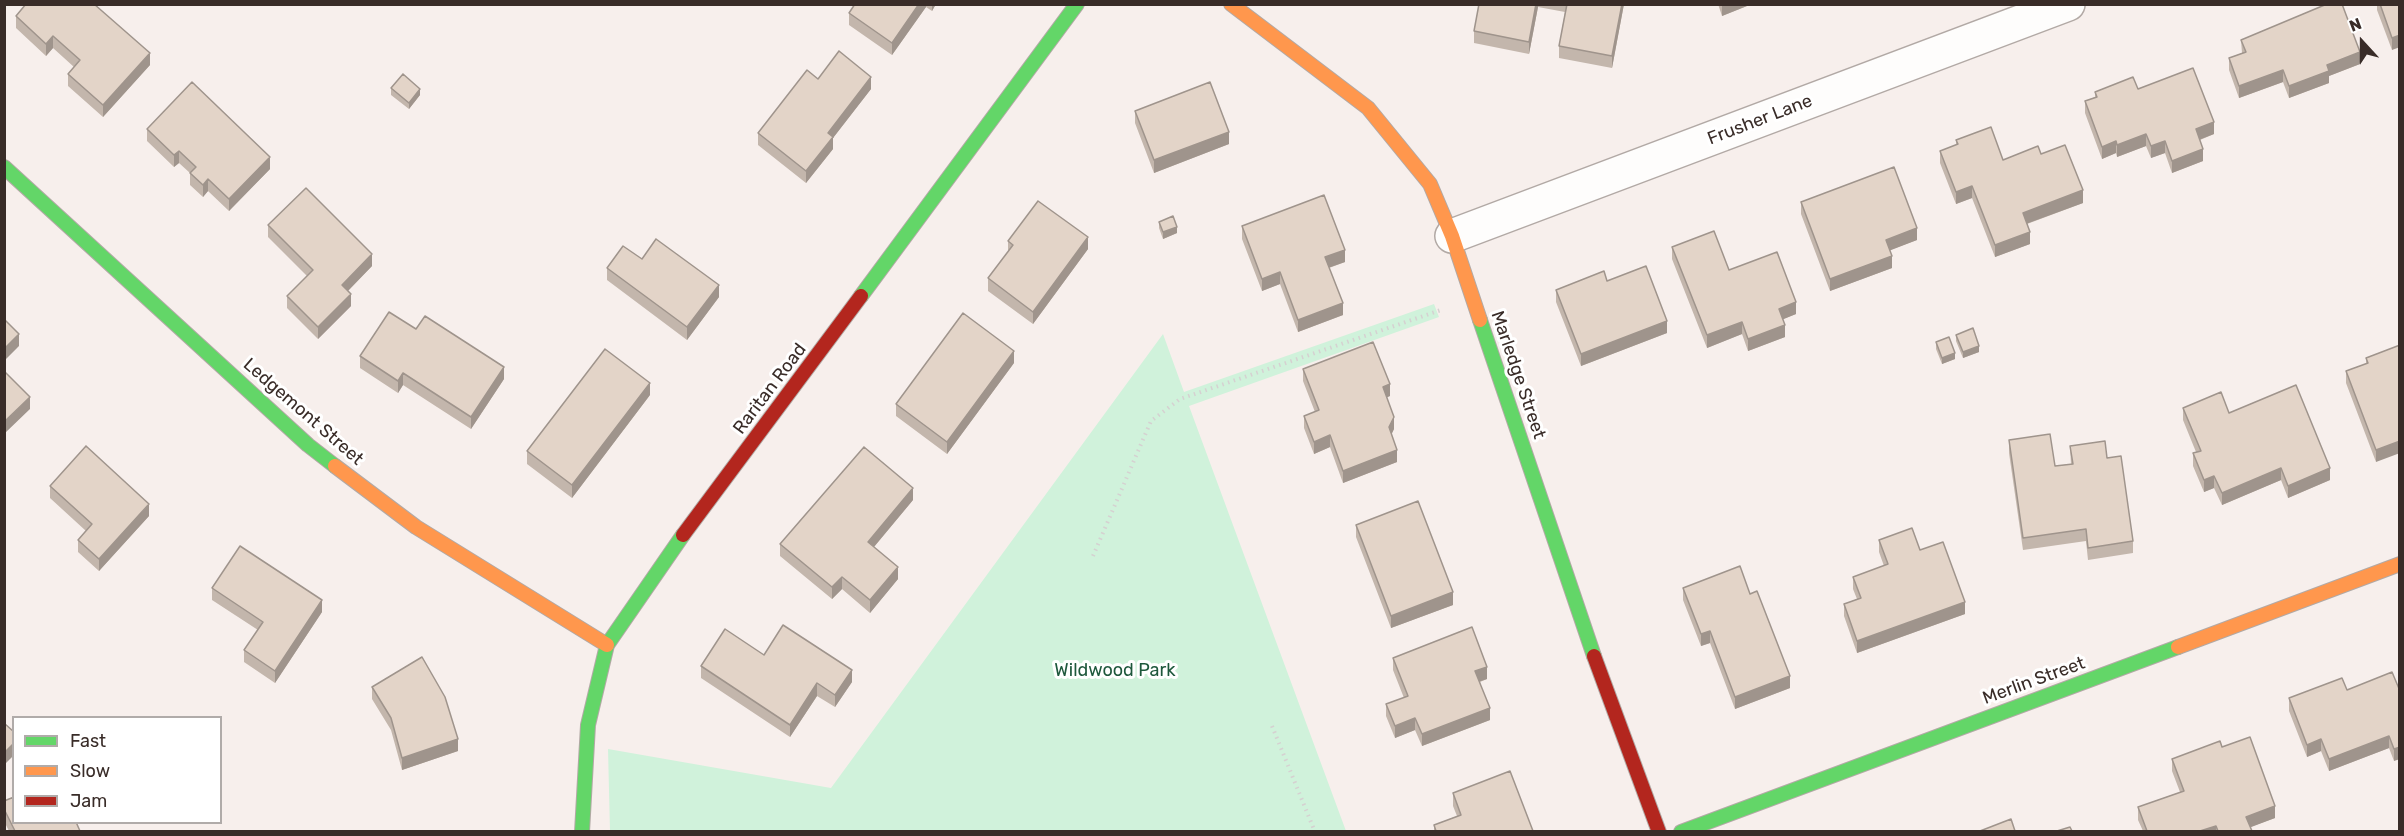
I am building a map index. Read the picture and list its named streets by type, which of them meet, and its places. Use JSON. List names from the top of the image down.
{
  "streets": {
    "street": [
      "Frusher Lane",
      "Marledge Street",
      "Raritan Road",
      "Ledgemont Street",
      "Merlin Street"
    ]
  },
  "crossings": [
    ["Frusher Lane", "Marledge Street"],
    ["Raritan Road", "Ledgemont Street"]
  ],
  "parks": ["Wildwood Park"],
  "legend": ["Fast", "Slow", "Jam"],
  "north": "top"
}
